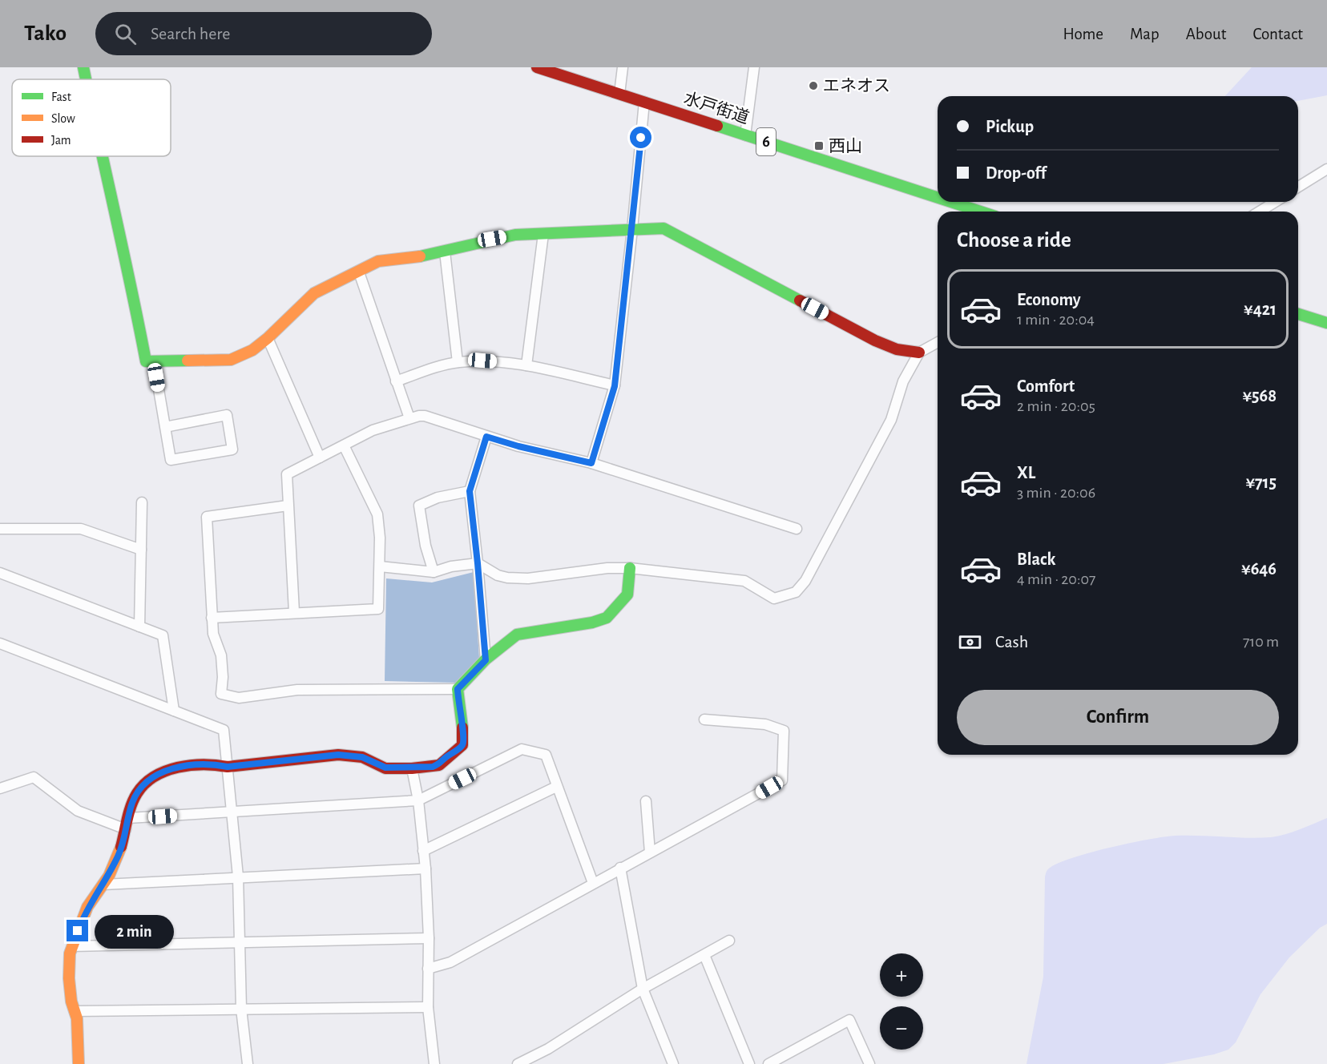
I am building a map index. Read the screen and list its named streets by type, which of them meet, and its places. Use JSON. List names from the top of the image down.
{
  "streets": {
    "main road": ["水戸街道", "6"]
  },
  "places": {
    "other": ["エネオス"],
    "transit": ["西山"]
  },
  "legend": ["Fast", "Slow", "Jam"],
  "page": {
    "header": "Tako",
    "search": "Search here",
    "nav": [
      "Home",
      "Map",
      "About",
      "Contact"
    ],
    "banner": ["Pickup", "Drop-off"],
    "heading": "Choose a ride",
    "list": [
      {
        "name": "Economy",
        "note": "1 min · 20:04",
        "value": "¥421"
      },
      {
        "name": "Comfort",
        "note": "2 min · 20:05",
        "value": "¥568"
      },
      {
        "name": "XL",
        "note": "3 min · 20:06",
        "value": "¥715"
      },
      {
        "name": "Black",
        "note": "4 min · 20:07",
        "value": "¥646"
      }
    ],
    "pay": ["Cash", "710 m"],
    "buttons": "Confirm",
    "bubble": "2 min",
    "map_buttons": ["+", "−"]
  }
}
